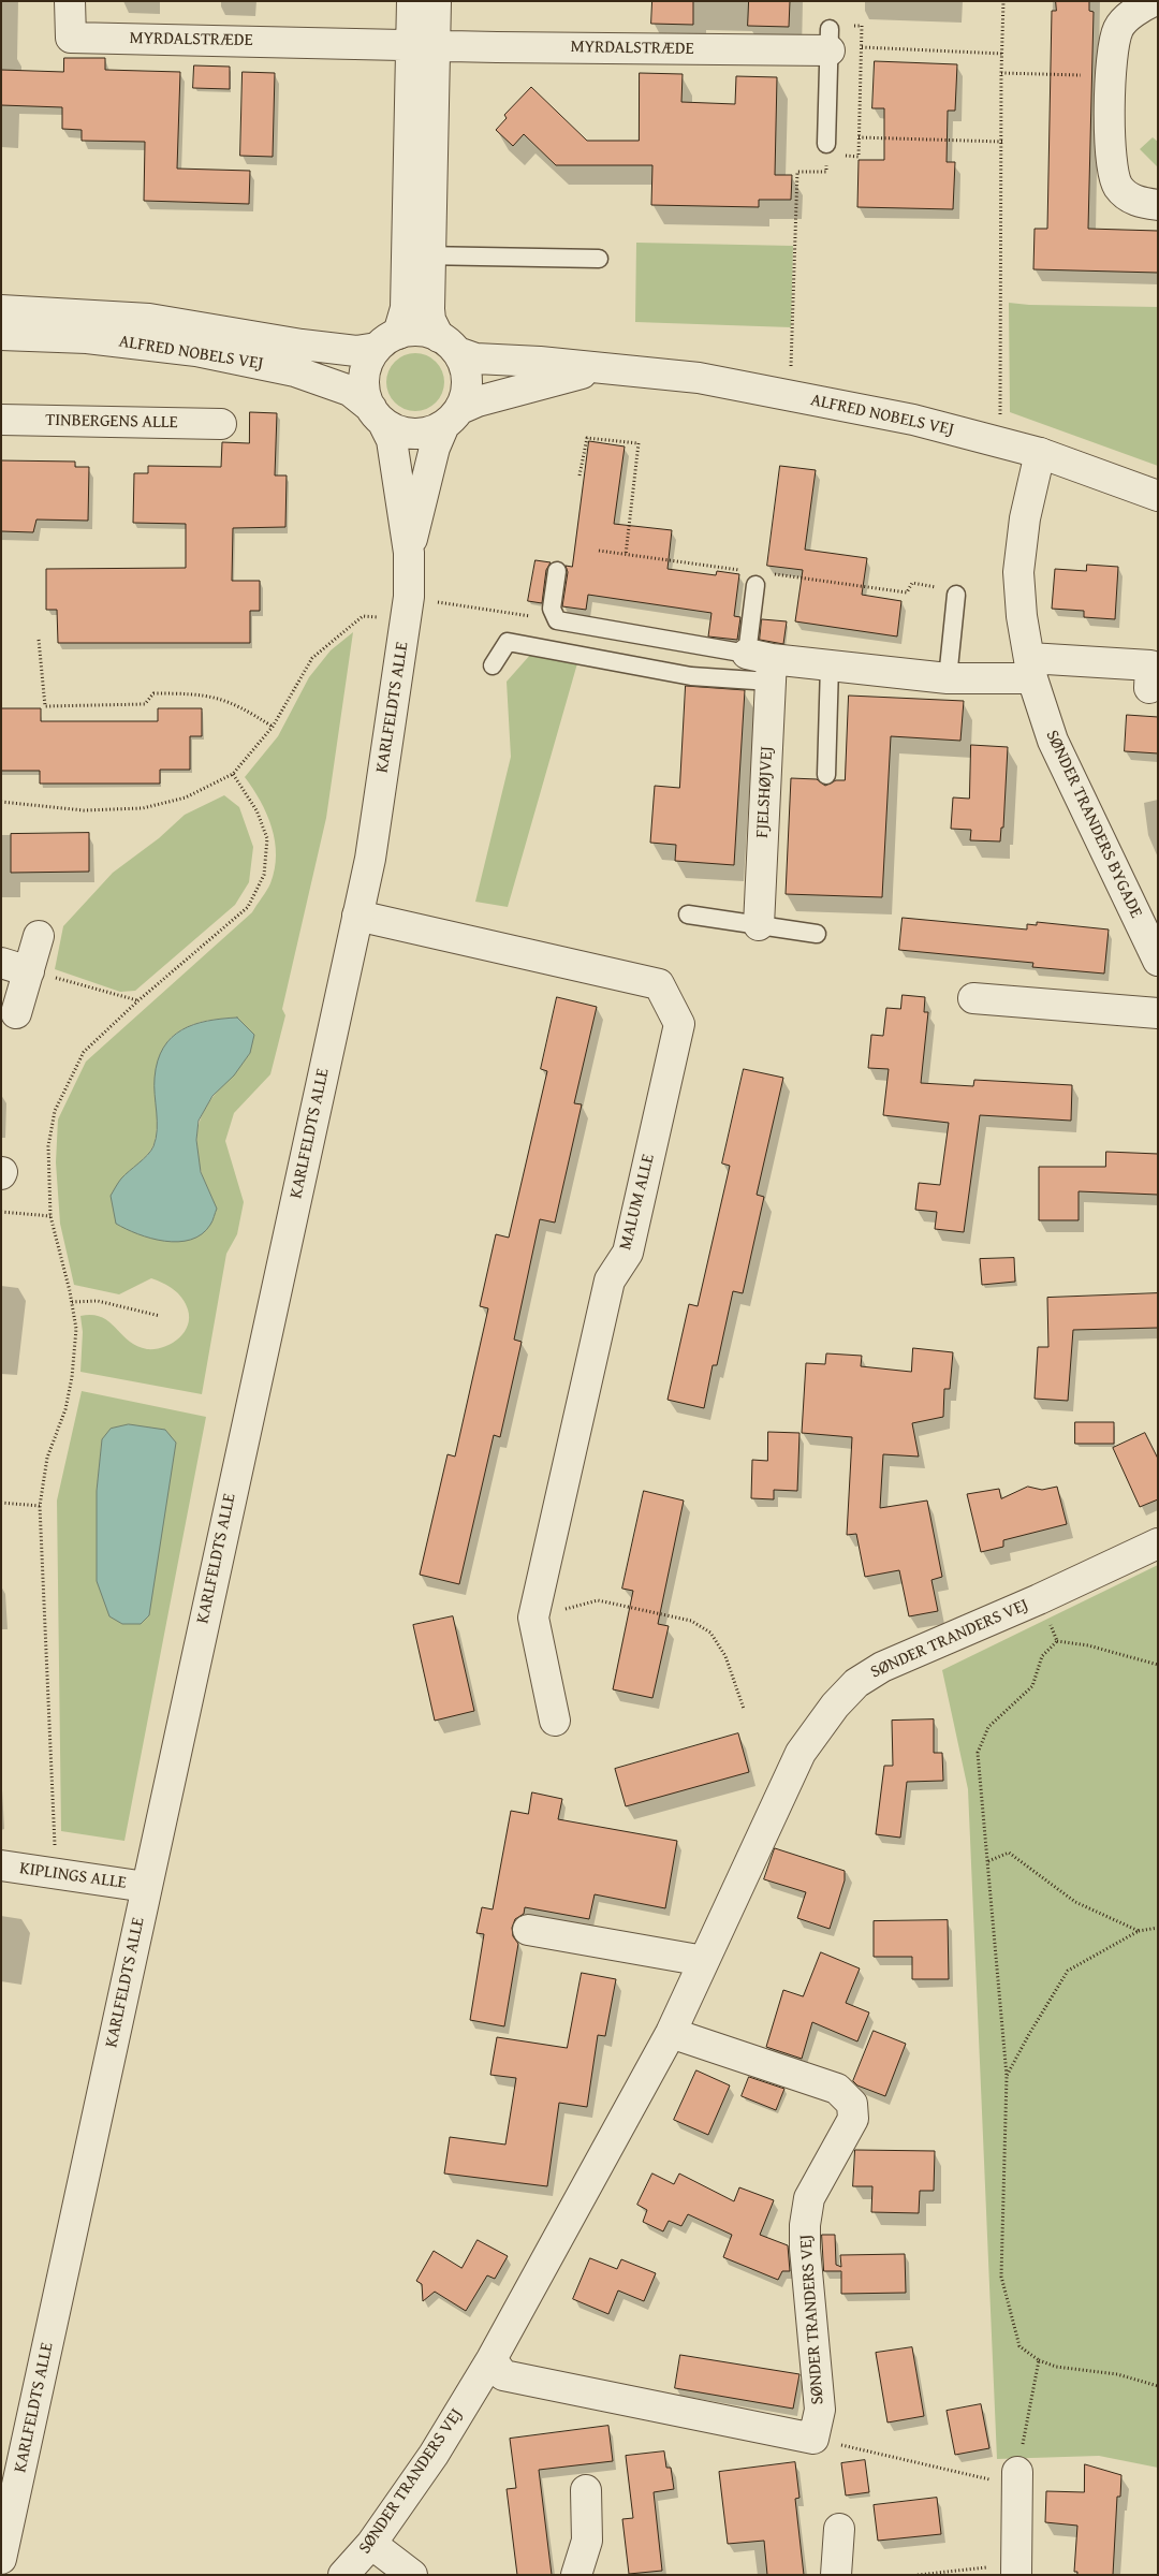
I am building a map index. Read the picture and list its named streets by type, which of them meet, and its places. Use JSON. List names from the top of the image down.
{
  "streets": {
    "street": [
      "MYRDALSTRÆDE",
      "ALFRED NOBELS VEJ",
      "TINBERGENS ALLE",
      "KARLFELDTS ALLE",
      "FJELSHØJVEJ",
      "SØNDER TRANDERS BYGADE",
      "MALUM ALLE",
      "SØNDER TRANDERS VEJ",
      "KIPLINGS ALLE"
    ]
  },
  "crossings": [
    ["ALFRED NOBELS VEJ", "KARLFELDTS ALLE"],
    ["ALFRED NOBELS VEJ", "SØNDER TRANDERS BYGADE"],
    ["KARLFELDTS ALLE", "MALUM ALLE"],
    ["KARLFELDTS ALLE", "KIPLINGS ALLE"]
  ]
}
